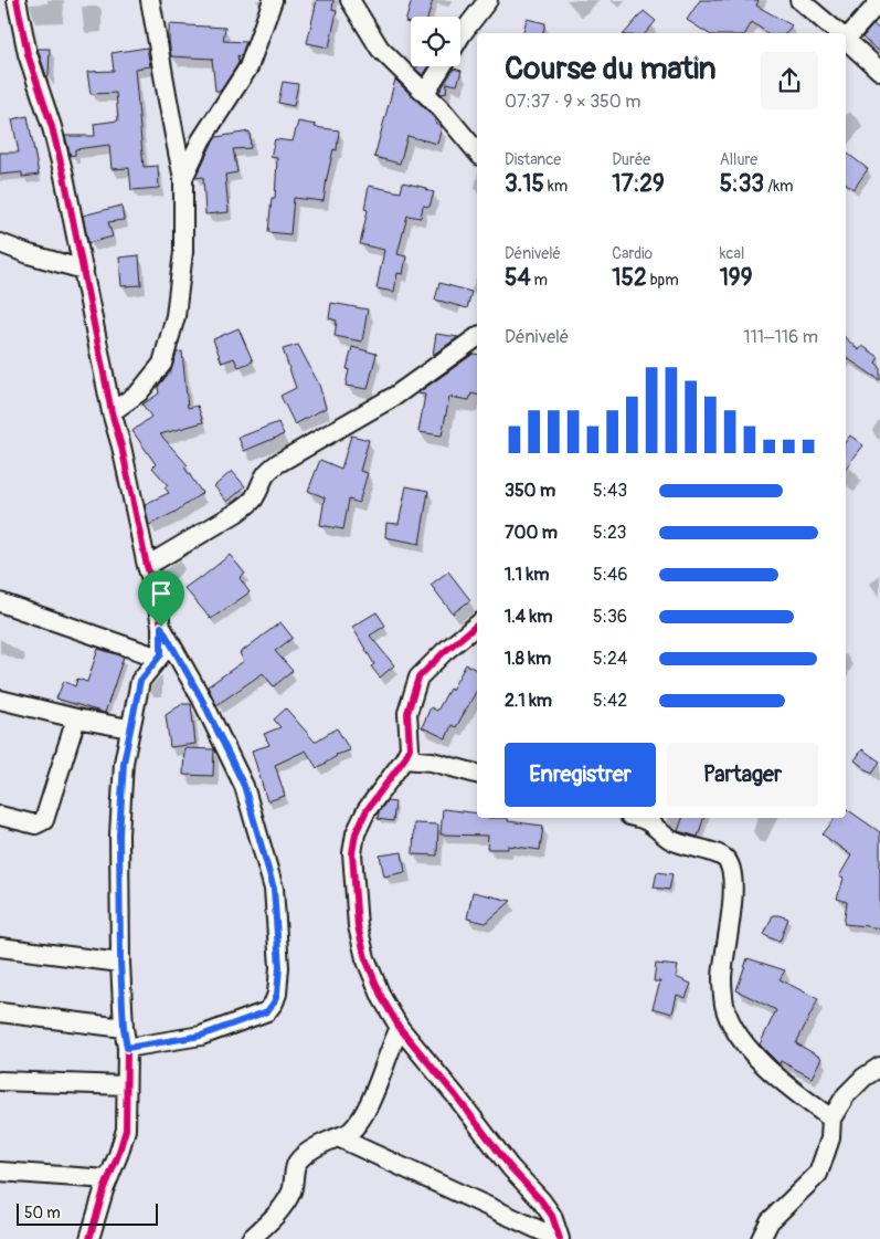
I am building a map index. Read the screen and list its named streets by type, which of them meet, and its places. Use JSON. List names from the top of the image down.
{
  "scale_bar": "50 m",
  "page": {
    "heading": ["Course du matin", "07:37 · 9 × 350 m"],
    "stats": [
      ["Distance", "3.15 km"],
      ["Durée", "17:29"],
      ["Allure", "5:33 /km"],
      ["Dénivelé", "54 m"],
      ["Cardio", "152 bpm"],
      ["kcal", "199"]
    ],
    "chart": ["Dénivelé", "111–116 m"],
    "list": [
      {
        "name": "350 m",
        "note": "5:43"
      },
      {
        "name": "700 m",
        "note": "5:23"
      },
      {
        "name": "1.1 km",
        "note": "5:46"
      },
      {
        "name": "1.4 km",
        "note": "5:36"
      },
      {
        "name": "1.8 km",
        "note": "5:24"
      },
      {
        "name": "2.1 km",
        "note": "5:42"
      }
    ],
    "buttons": ["Enregistrer", "Partager"],
    "scale": "50 m"
  }
}
